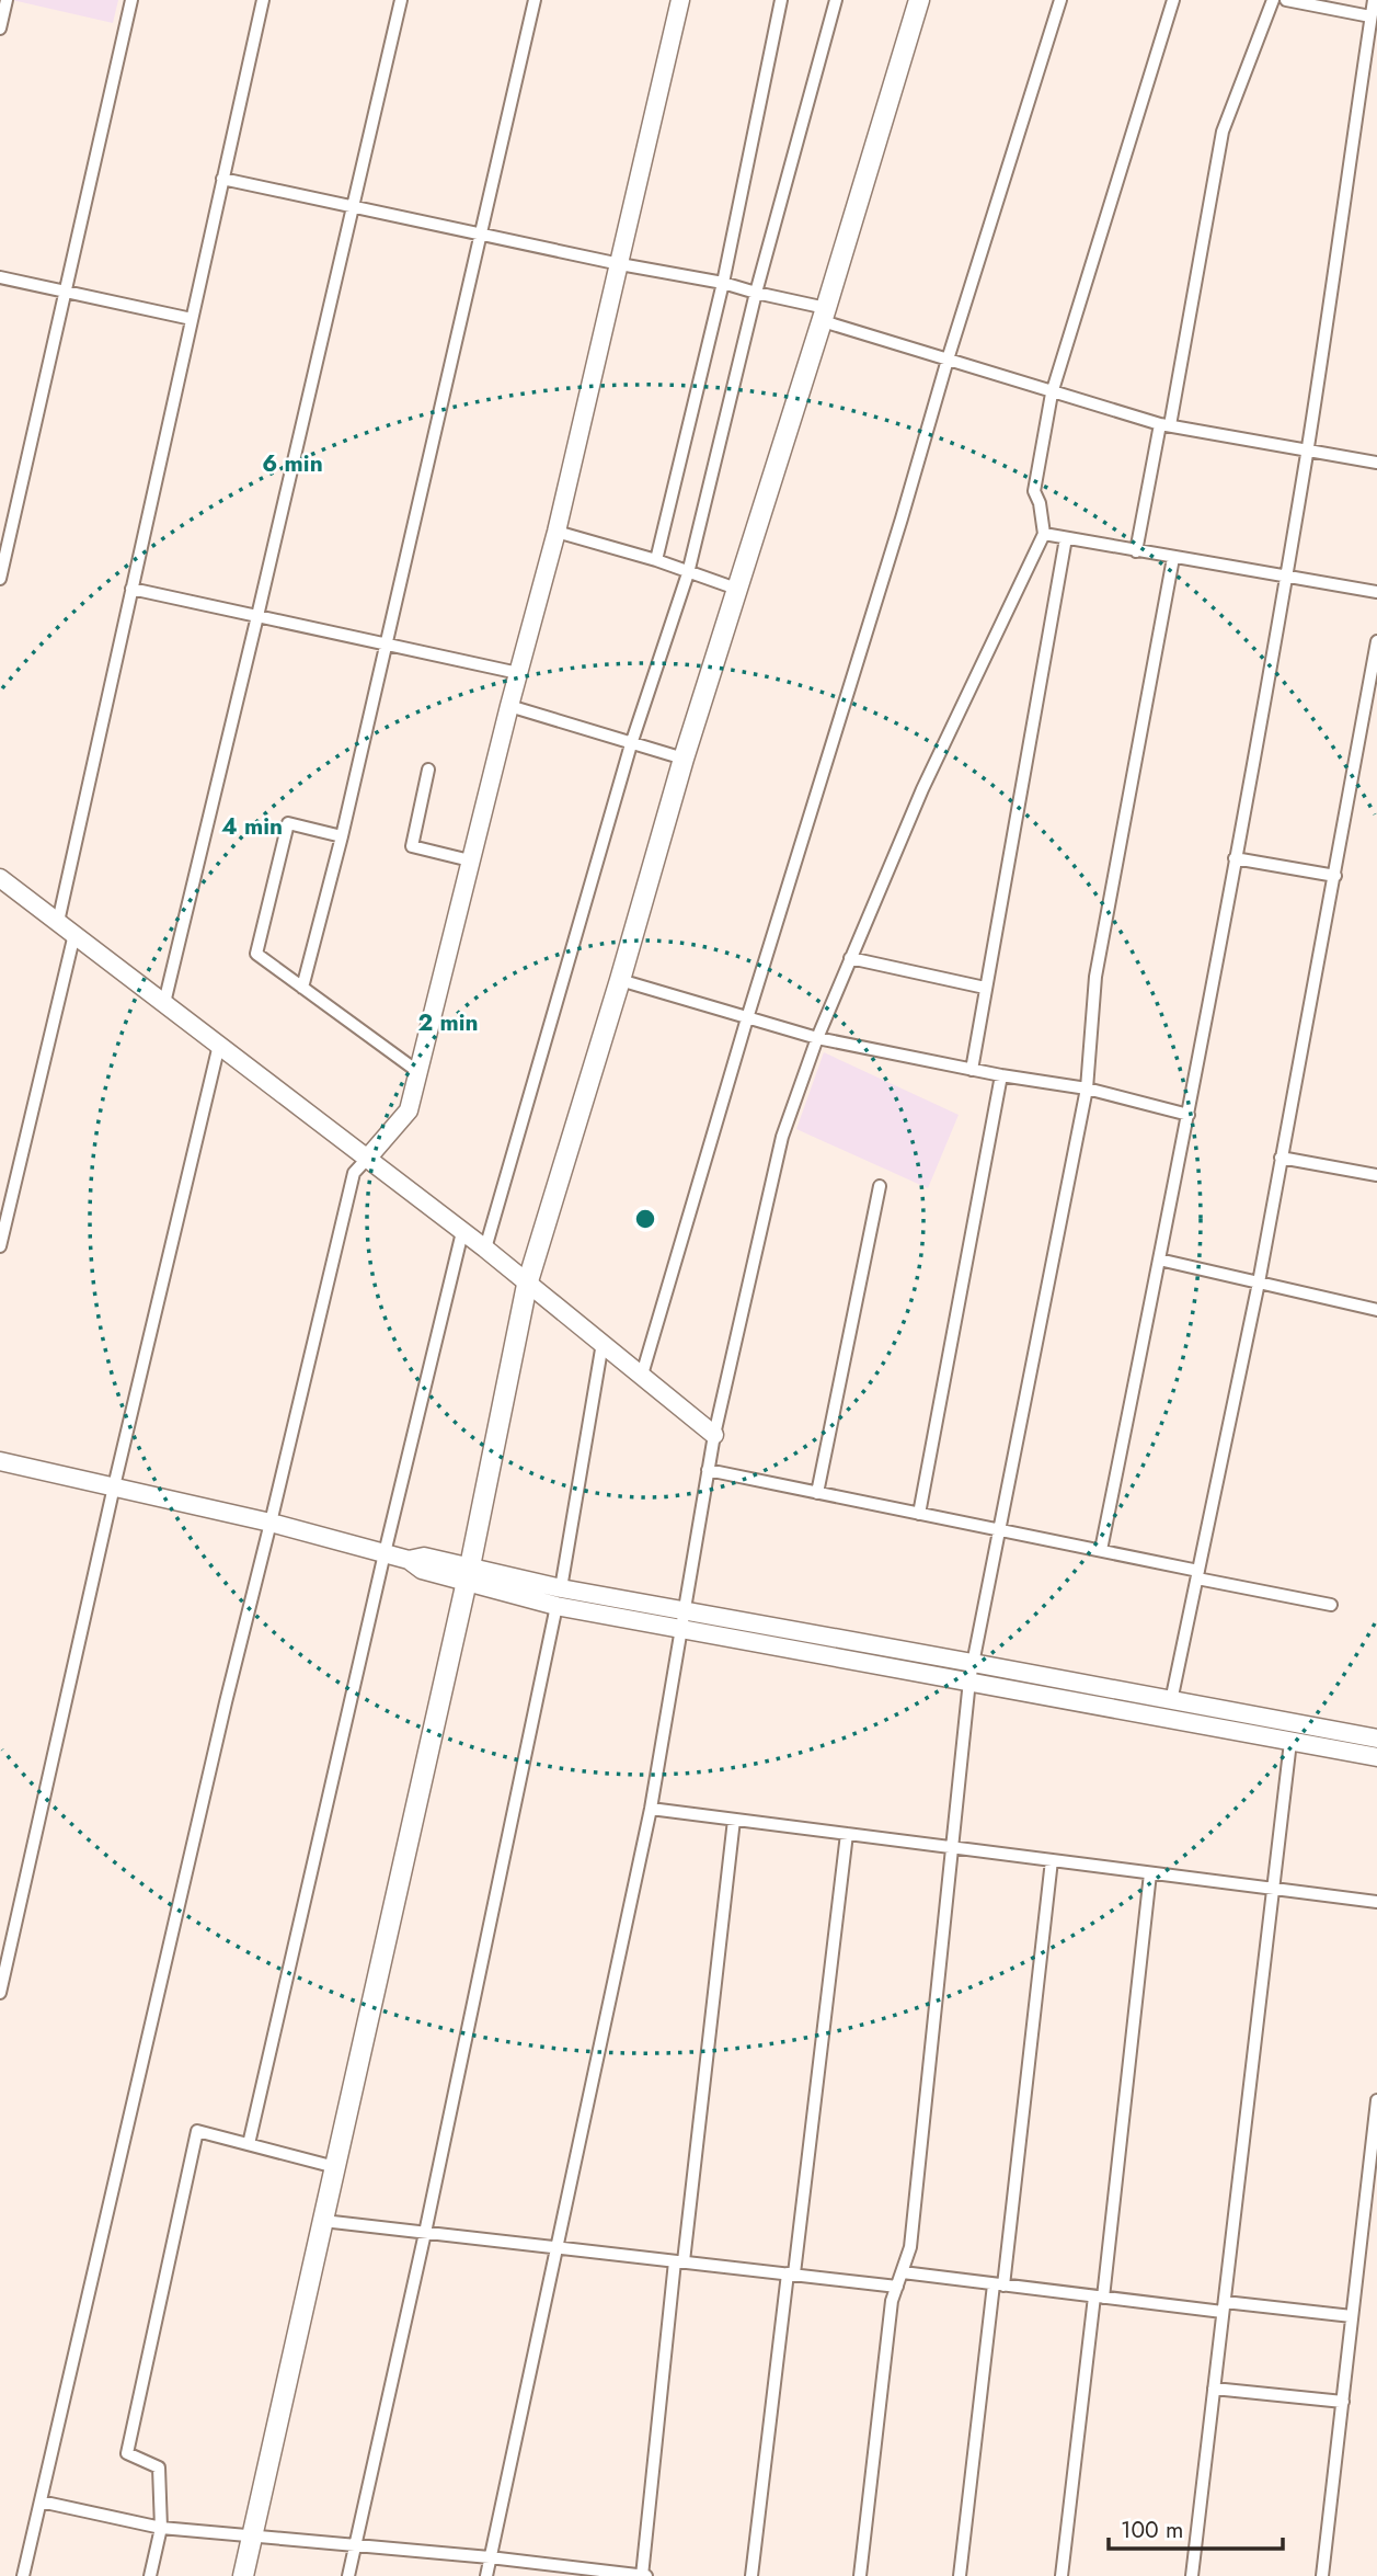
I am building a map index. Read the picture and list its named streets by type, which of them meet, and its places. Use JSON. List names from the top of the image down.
{
  "scale_bar": "100 m",
  "rings": ["6 min", "4 min", "2 min"]
}
